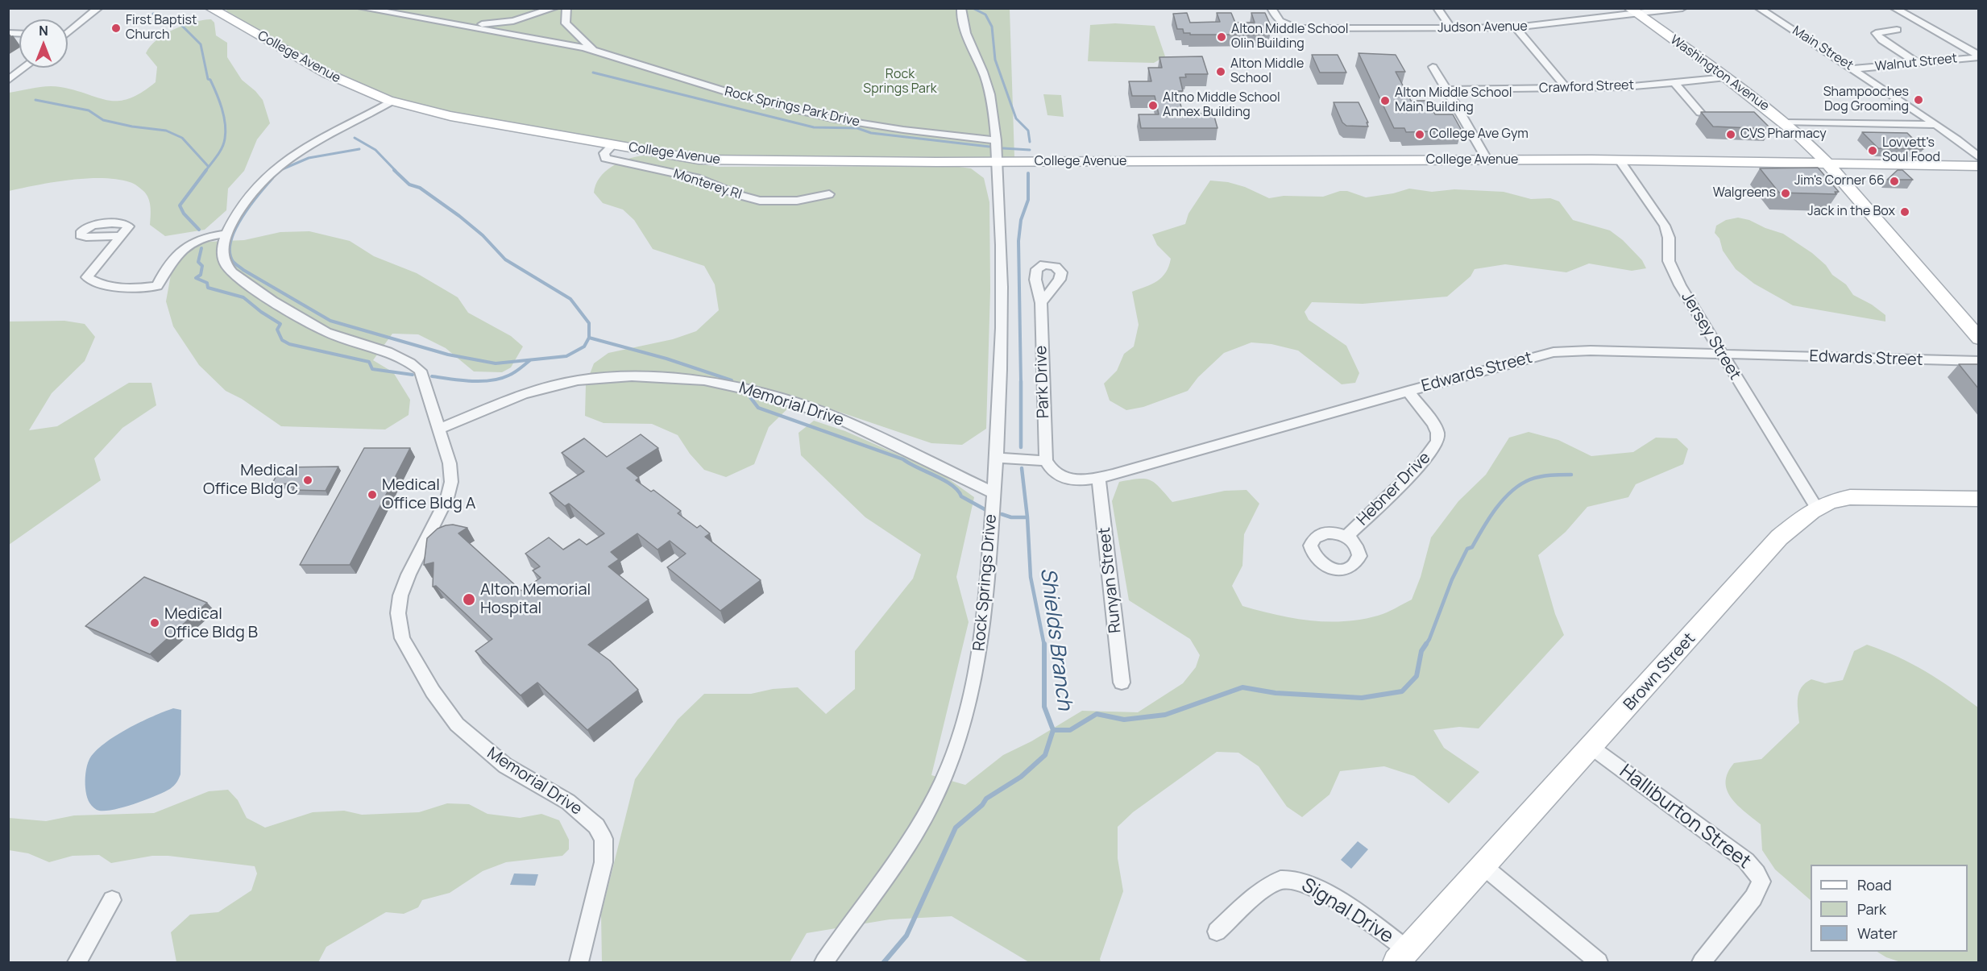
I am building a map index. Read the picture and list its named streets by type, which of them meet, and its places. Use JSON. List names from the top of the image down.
{
  "streets": {
    "main road": ["College Avenue", "Washington Avenue", "Brown Street"],
    "street": [
      "Judson Avenue",
      "Main Street",
      "Walnut Street",
      "Crawford Street",
      "Rock Springs Park Drive",
      "Monterey Rl",
      "Jersey Street",
      "Edwards Street",
      "Park Drive",
      "Memorial Drive",
      "Hebner Drive",
      "Runyan Street",
      "Rock Springs Drive",
      "Halliburton Street",
      "Signal Drive"
    ]
  },
  "crossings": [
    ["Judson Avenue", "Washington Avenue"],
    ["Main Street", "Walnut Street"],
    ["College Avenue", "Washington Avenue"],
    ["College Avenue", "Monterey Rl"],
    ["College Avenue", "Jersey Street"],
    ["College Avenue", "Rock Springs Drive"],
    ["Washington Avenue", "Crawford Street"],
    ["Jersey Street", "Edwards Street"],
    ["Jersey Street", "Brown Street"],
    ["Edwards Street", "Park Drive"],
    ["Edwards Street", "Hebner Drive"],
    ["Edwards Street", "Runyan Street"],
    ["Memorial Drive", "Rock Springs Drive"],
    ["Brown Street", "Halliburton Street"],
    ["Brown Street", "Signal Drive"]
  ],
  "water": ["Shields Branch"],
  "parks": ["Rock Springs Park"],
  "places": [
    "First Baptist Church",
    "Alton Middle School Olin Building",
    "Alton Middle School",
    "Shampooches Dog Grooming",
    "Alton Middle School Main Building",
    "Altno Middle School Annex Building",
    "College Ave Gym",
    "CVS Pharmacy",
    "Lovvett's Soul Food",
    "Jim's Corner 66",
    "Walgreens",
    "Jack in the Box",
    "Medical Office Bldg C",
    "Medical Office Bldg A",
    "Alton Memorial Hospital",
    "Medical Office Bldg B"
  ],
  "legend": ["Road", "Park", "Water"],
  "north": "top"
}
